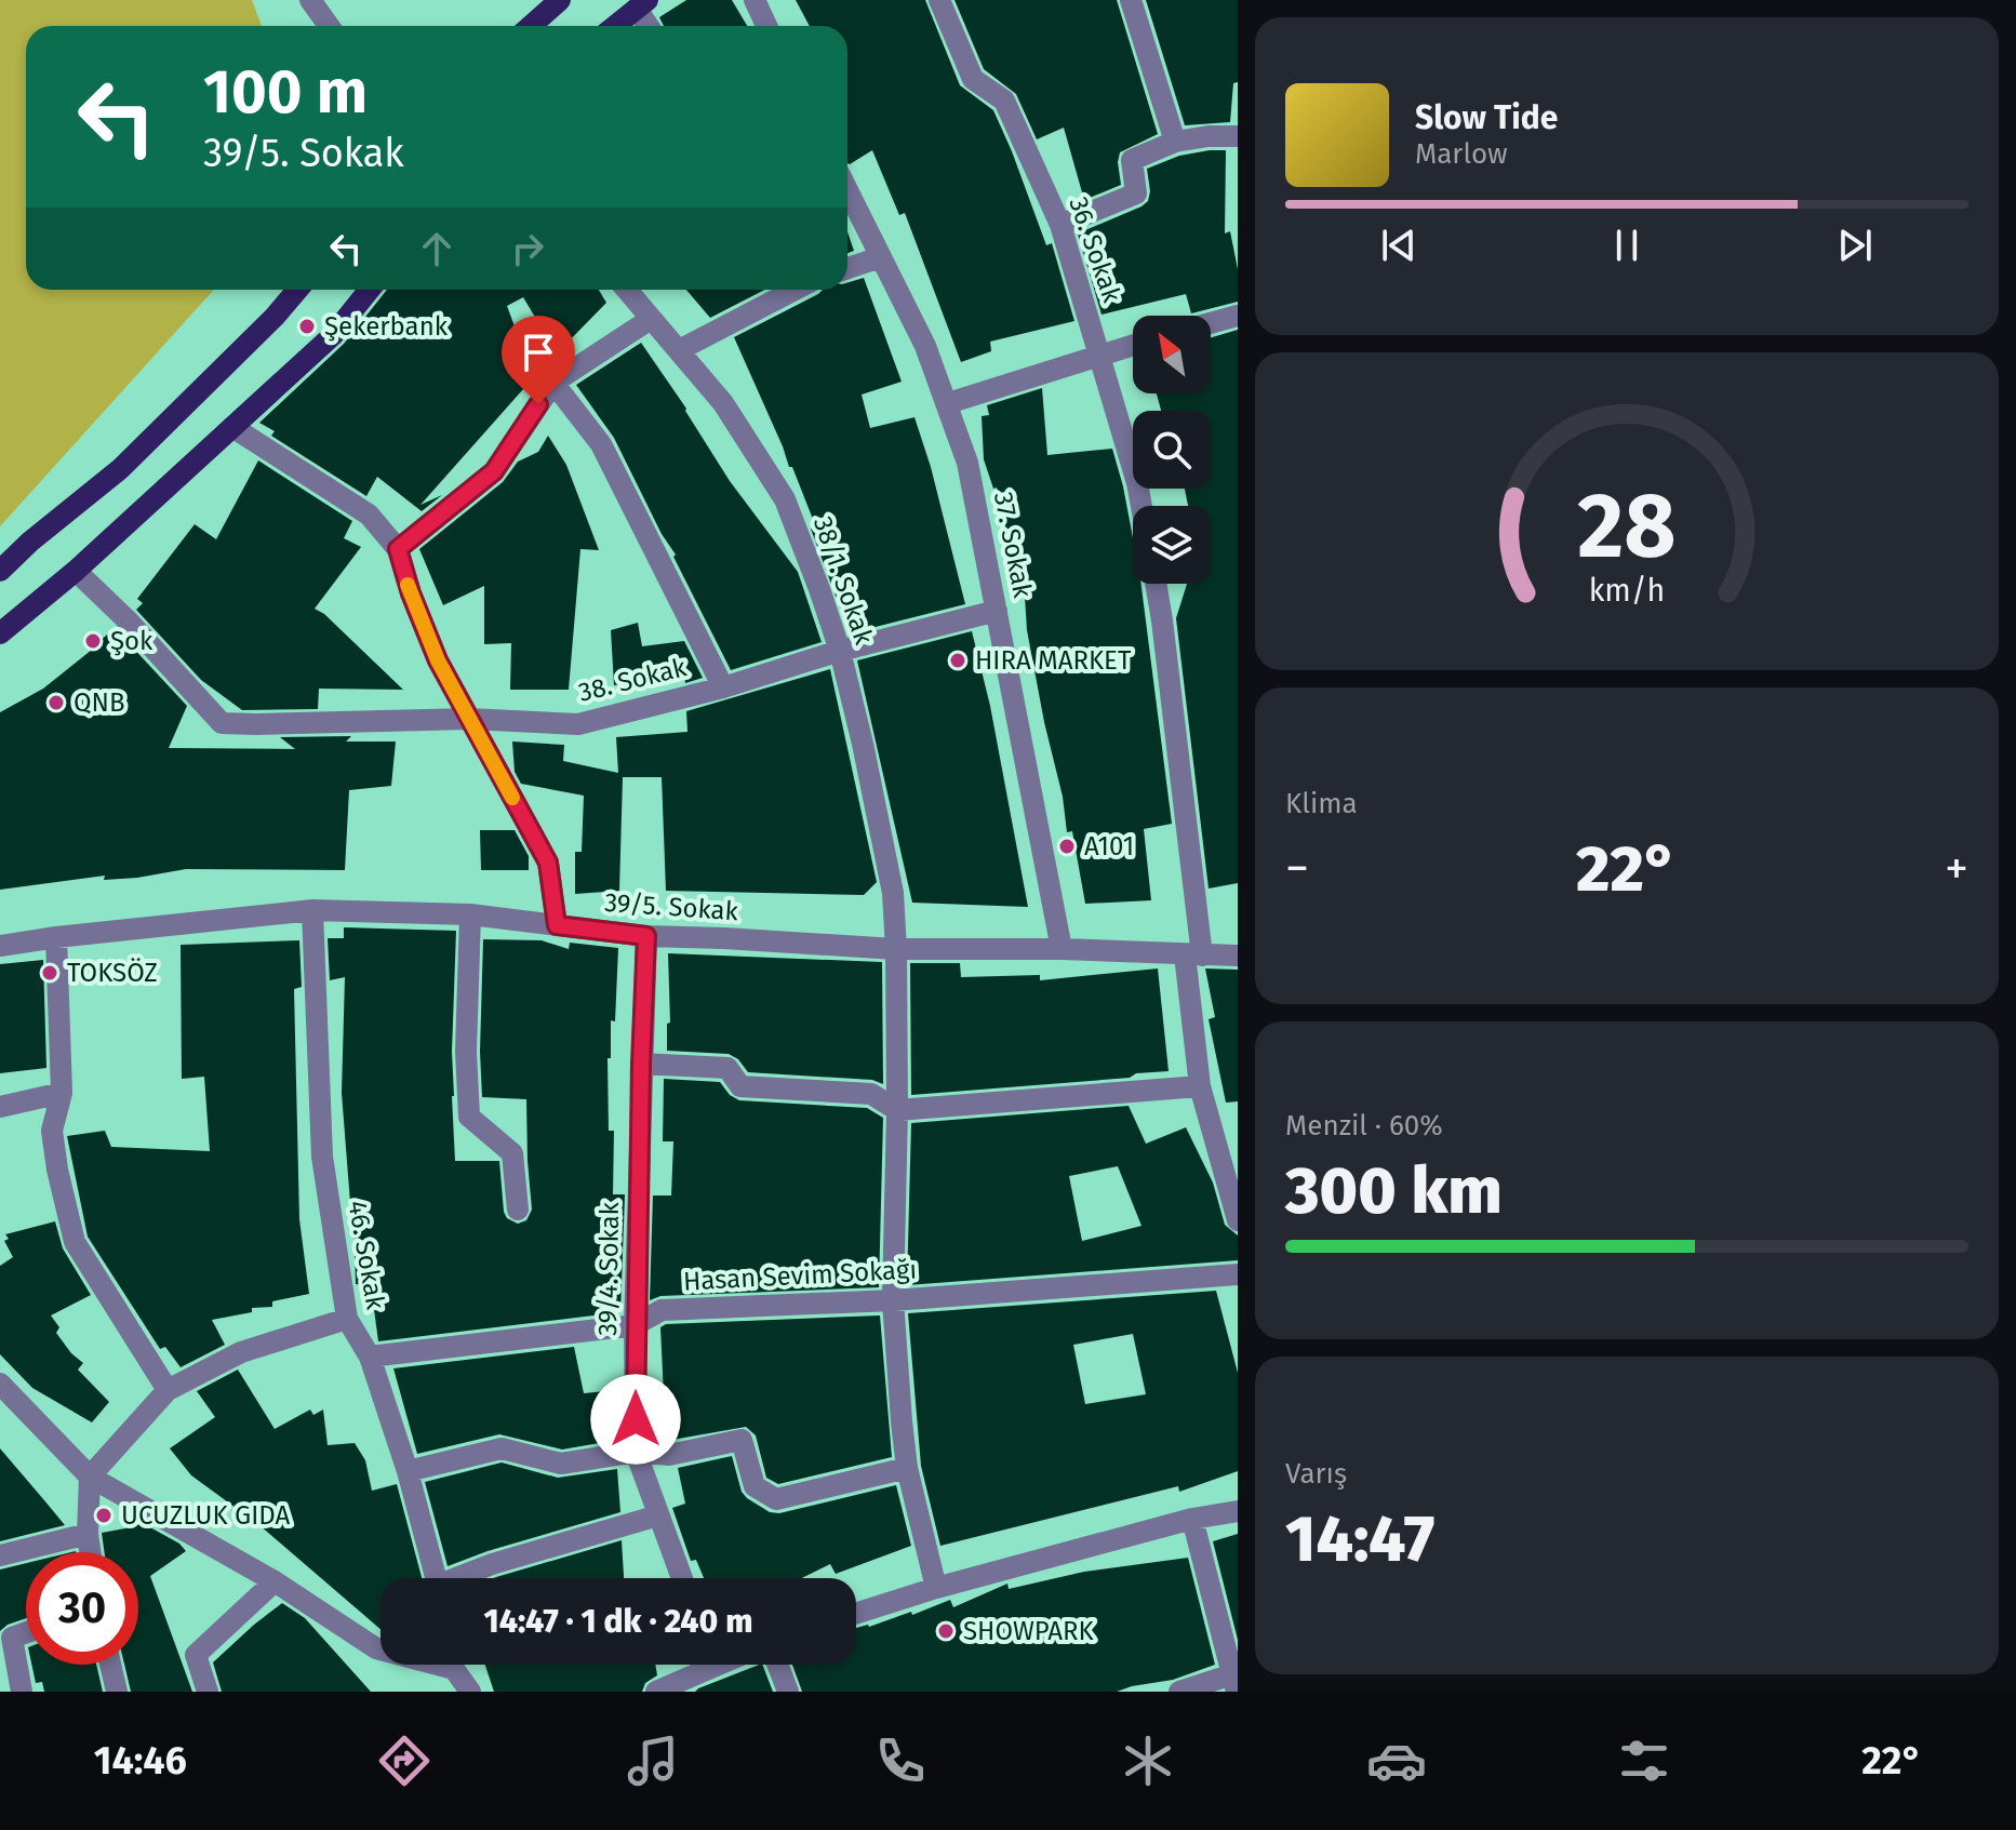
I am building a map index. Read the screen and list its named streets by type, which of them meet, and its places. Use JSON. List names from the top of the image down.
{
  "streets": {
    "street": [
      "36. Sokak",
      "37. Sokak",
      "38/1. Sokak",
      "38. Sokak",
      "39/5. Sokak",
      "46. Sokak",
      "39/4. Sokak",
      "Hasan Sevim Sokağı"
    ]
  },
  "crossings": [
    ["37. Sokak", "38. Sokak"],
    ["37. Sokak", "39/5. Sokak"],
    ["38/1. Sokak", "38. Sokak"],
    ["38/1. Sokak", "39/5. Sokak"],
    ["38/1. Sokak", "Hasan Sevim Sokağı"],
    ["39/5. Sokak", "46. Sokak"],
    ["39/5. Sokak", "39/4. Sokak"],
    ["46. Sokak", "Hasan Sevim Sokağı"],
    ["39/4. Sokak", "Hasan Sevim Sokağı"]
  ],
  "places": [
    "Şekerbank",
    "Şok",
    "HIRA MARKET",
    "QNB",
    "A101",
    "TOKSÖZ",
    "UCUZLUK GIDA",
    "SHOWPARK"
  ],
  "north": "top left",
  "page": {
    "turn": ["100 m", "39/5. Sokak"],
    "song": ["Slow Tide", "Marlow"],
    "tile": [
      "Klima",
      ["Menzil · 60%", "300 km"],
      ["Varış", "14:47"]
    ],
    "heat": ["−", "22°", "+"],
    "limit": "30",
    "trip": "14:47 · 1 dk · 240 m",
    "tabs": ["14:46", "22°"],
    "gauge": ["28", "km/h"]
  }
}
